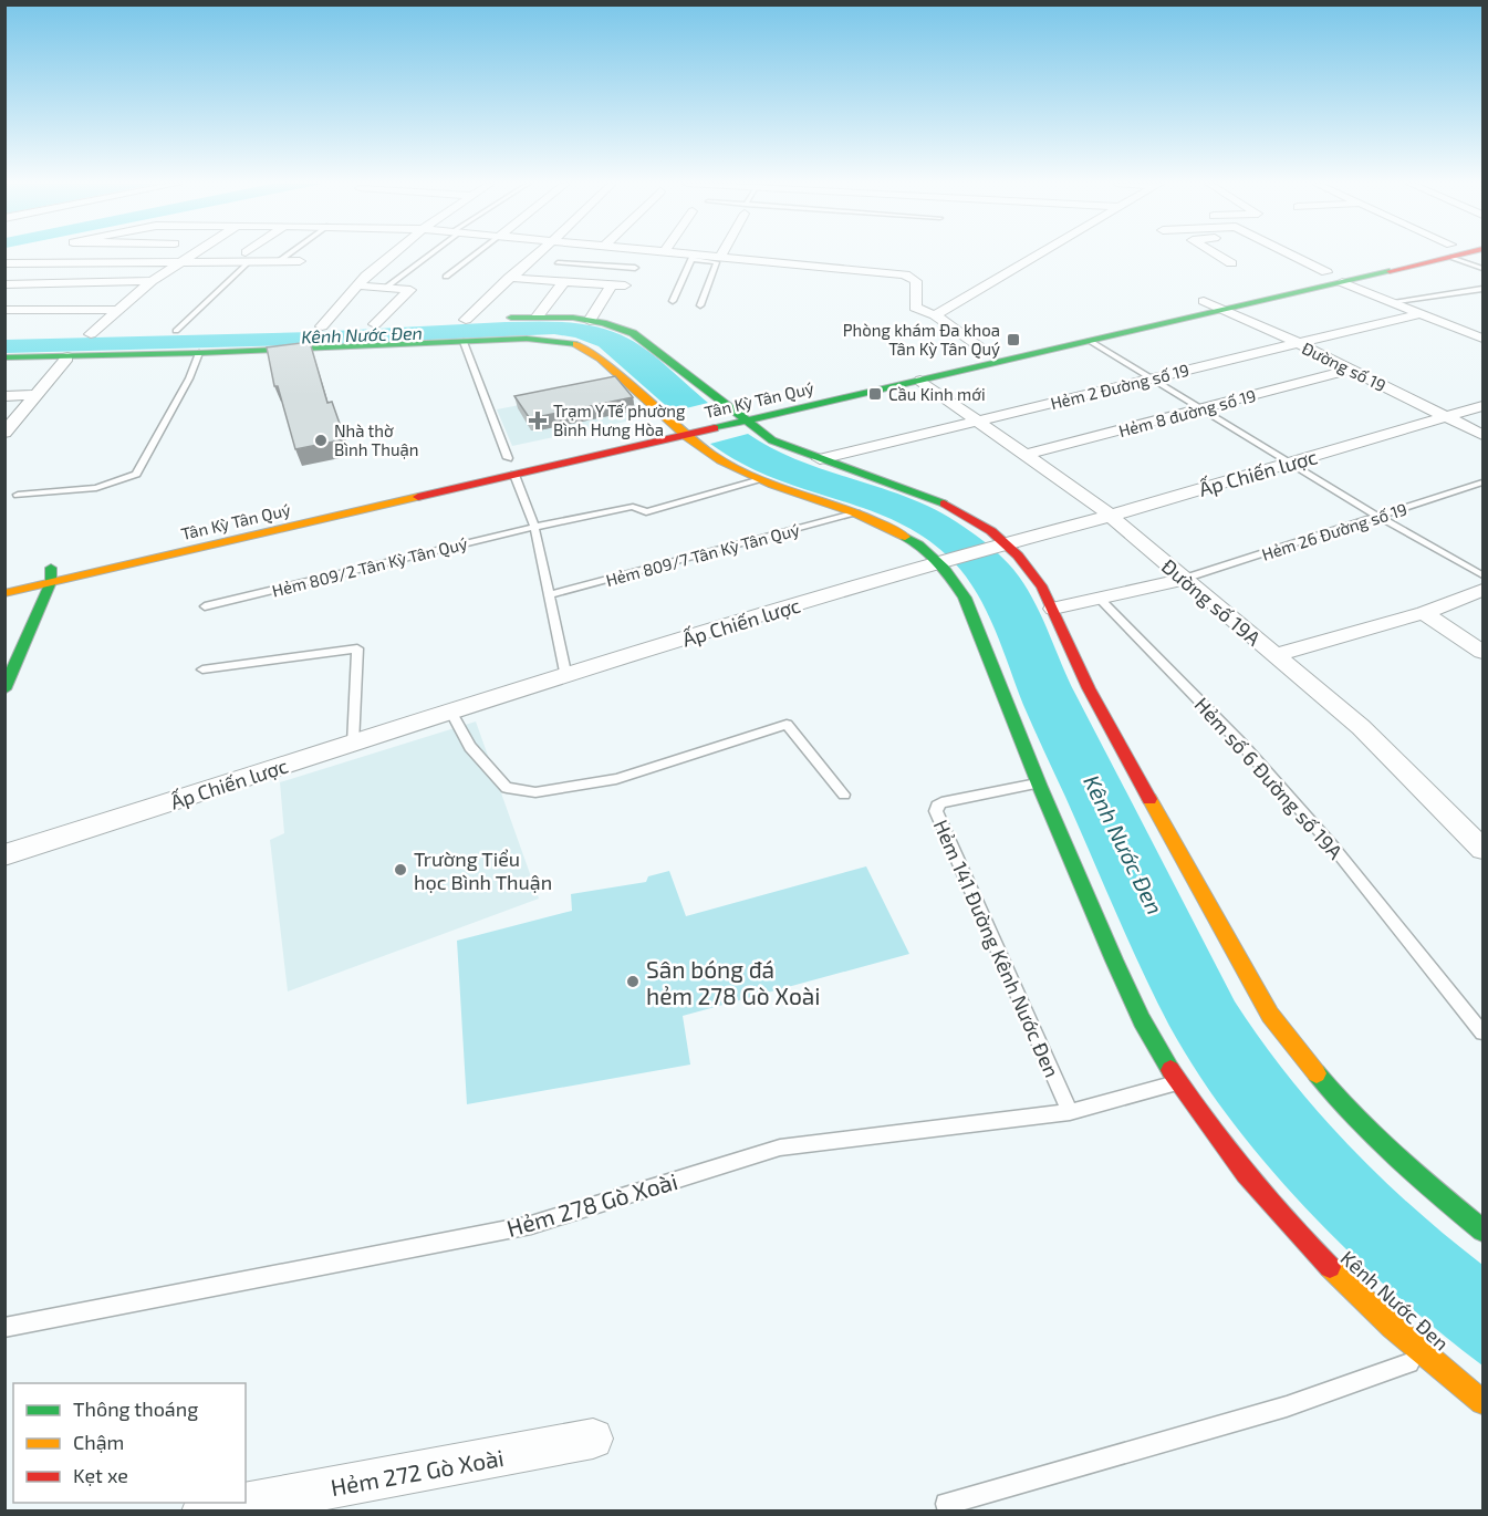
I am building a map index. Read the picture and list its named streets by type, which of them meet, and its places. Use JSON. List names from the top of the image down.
{
  "streets": {
    "street": [
      "Đường số 19",
      "Hẻm 2 Đường số 19",
      "Tân Kỳ Tân Quý",
      "Hẻm 8 đường số 19",
      "Ấp Chiến lược",
      "Đường số 19A",
      "Kênh Nước Đen",
      "Hẻm 272 Gò Xoài"
    ],
    "lane": [
      "Hẻm 26 Đường số 19",
      "Hẻm 809/7 Tân Kỳ Tân Quý",
      "Hẻm 809/2 Tân Kỳ Tân Quý",
      "Hẻm số 6 Đường số 19A",
      "Hẻm 141 Đường Kênh Nước Đen",
      "Hẻm 278 Gò Xoài"
    ]
  },
  "crossings": [
    ["Đường số 19", "Hẻm 2 Đường số 19"],
    ["Đường số 19", "Tân Kỳ Tân Quý"],
    ["Đường số 19", "Hẻm 8 đường số 19"],
    ["Đường số 19", "Ấp Chiến lược"],
    ["Hẻm 2 Đường số 19", "Đường số 19A"],
    ["Tân Kỳ Tân Quý", "Đường số 19A"],
    ["Tân Kỳ Tân Quý", "Kênh Nước Đen"],
    ["Hẻm 8 đường số 19", "Đường số 19A"],
    ["Ấp Chiến lược", "Đường số 19A"],
    ["Ấp Chiến lược", "Kênh Nước Đen"],
    ["Hẻm 26 Đường số 19", "Đường số 19A"],
    ["Hẻm 809/7 Tân Kỳ Tân Quý", "Kênh Nước Đen"],
    ["Hẻm 809/2 Tân Kỳ Tân Quý", "Kênh Nước Đen"],
    ["Hẻm 141 Đường Kênh Nước Đen", "Hẻm 278 Gò Xoài"],
    ["Hẻm 141 Đường Kênh Nước Đen", "Kênh Nước Đen"],
    ["Hẻm 278 Gò Xoài", "Kênh Nước Đen"]
  ],
  "water": ["Kênh Nước Đen"],
  "places": {
    "transit": ["Phòng khám Đa khoa Tân Kỳ Tân Quý", "Cầu Kinh mới"],
    "health": ["Trạm Y Tế phường Bình Hưng Hòa"],
    "other": ["Nhà thờ Bình Thuận", "Trường Tiểu học Bình Thuận", "Sân bóng đá hẻm 278 Gò Xoài"]
  },
  "legend": ["Thông thoáng", "Chậm", "Kẹt xe"]
}
